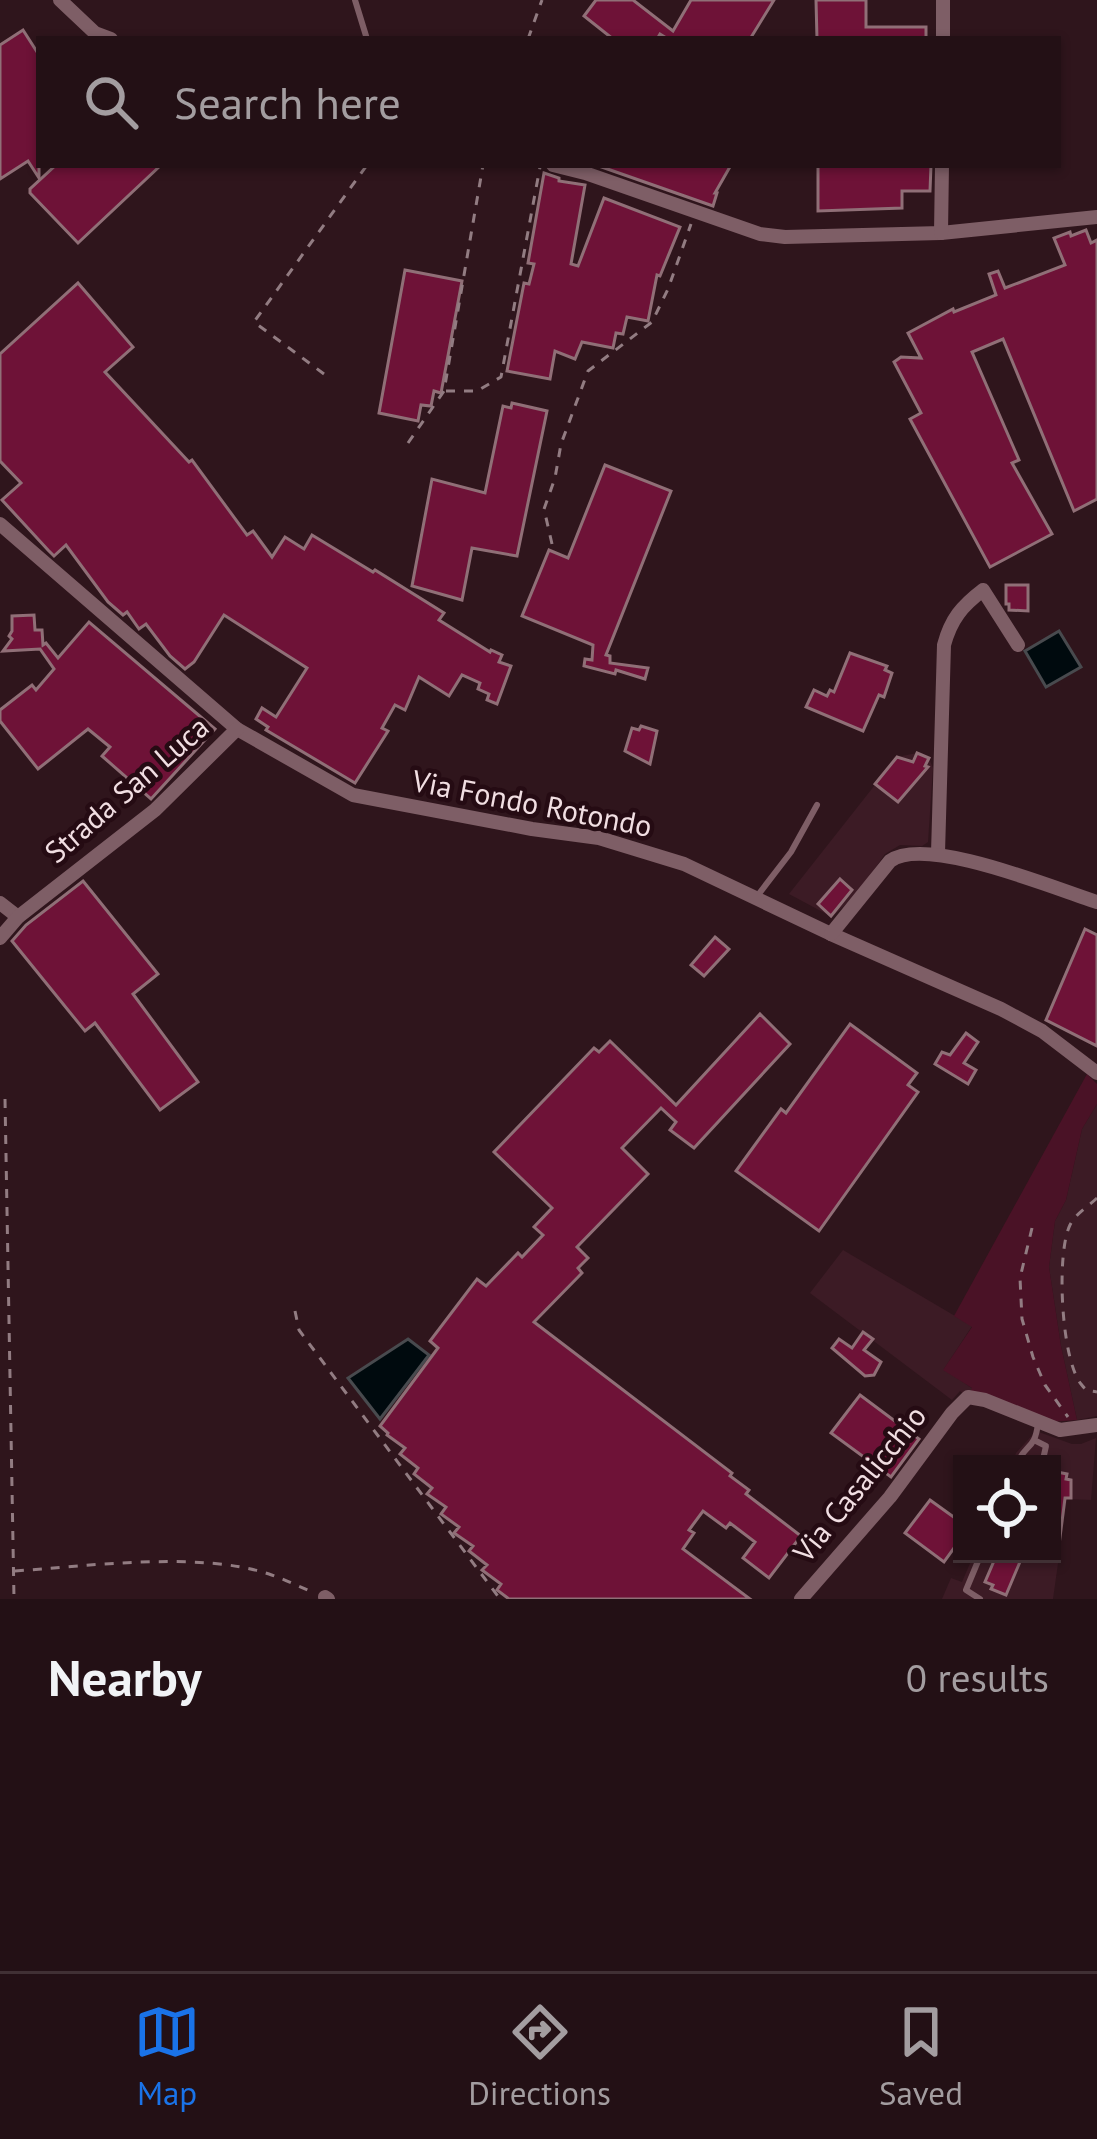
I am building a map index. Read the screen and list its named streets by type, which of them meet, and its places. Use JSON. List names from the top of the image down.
{
  "streets": {
    "street": ["Strada San Luca", "Via Fondo Rotondo", "Via Casalicchio"]
  },
  "crossings": [
    ["Strada San Luca", "Via Fondo Rotondo"]
  ],
  "page": {
    "search": "Search here",
    "heading": ["Nearby", "0 results"],
    "nav": ["Map", "Directions", "Saved"]
  }
}
